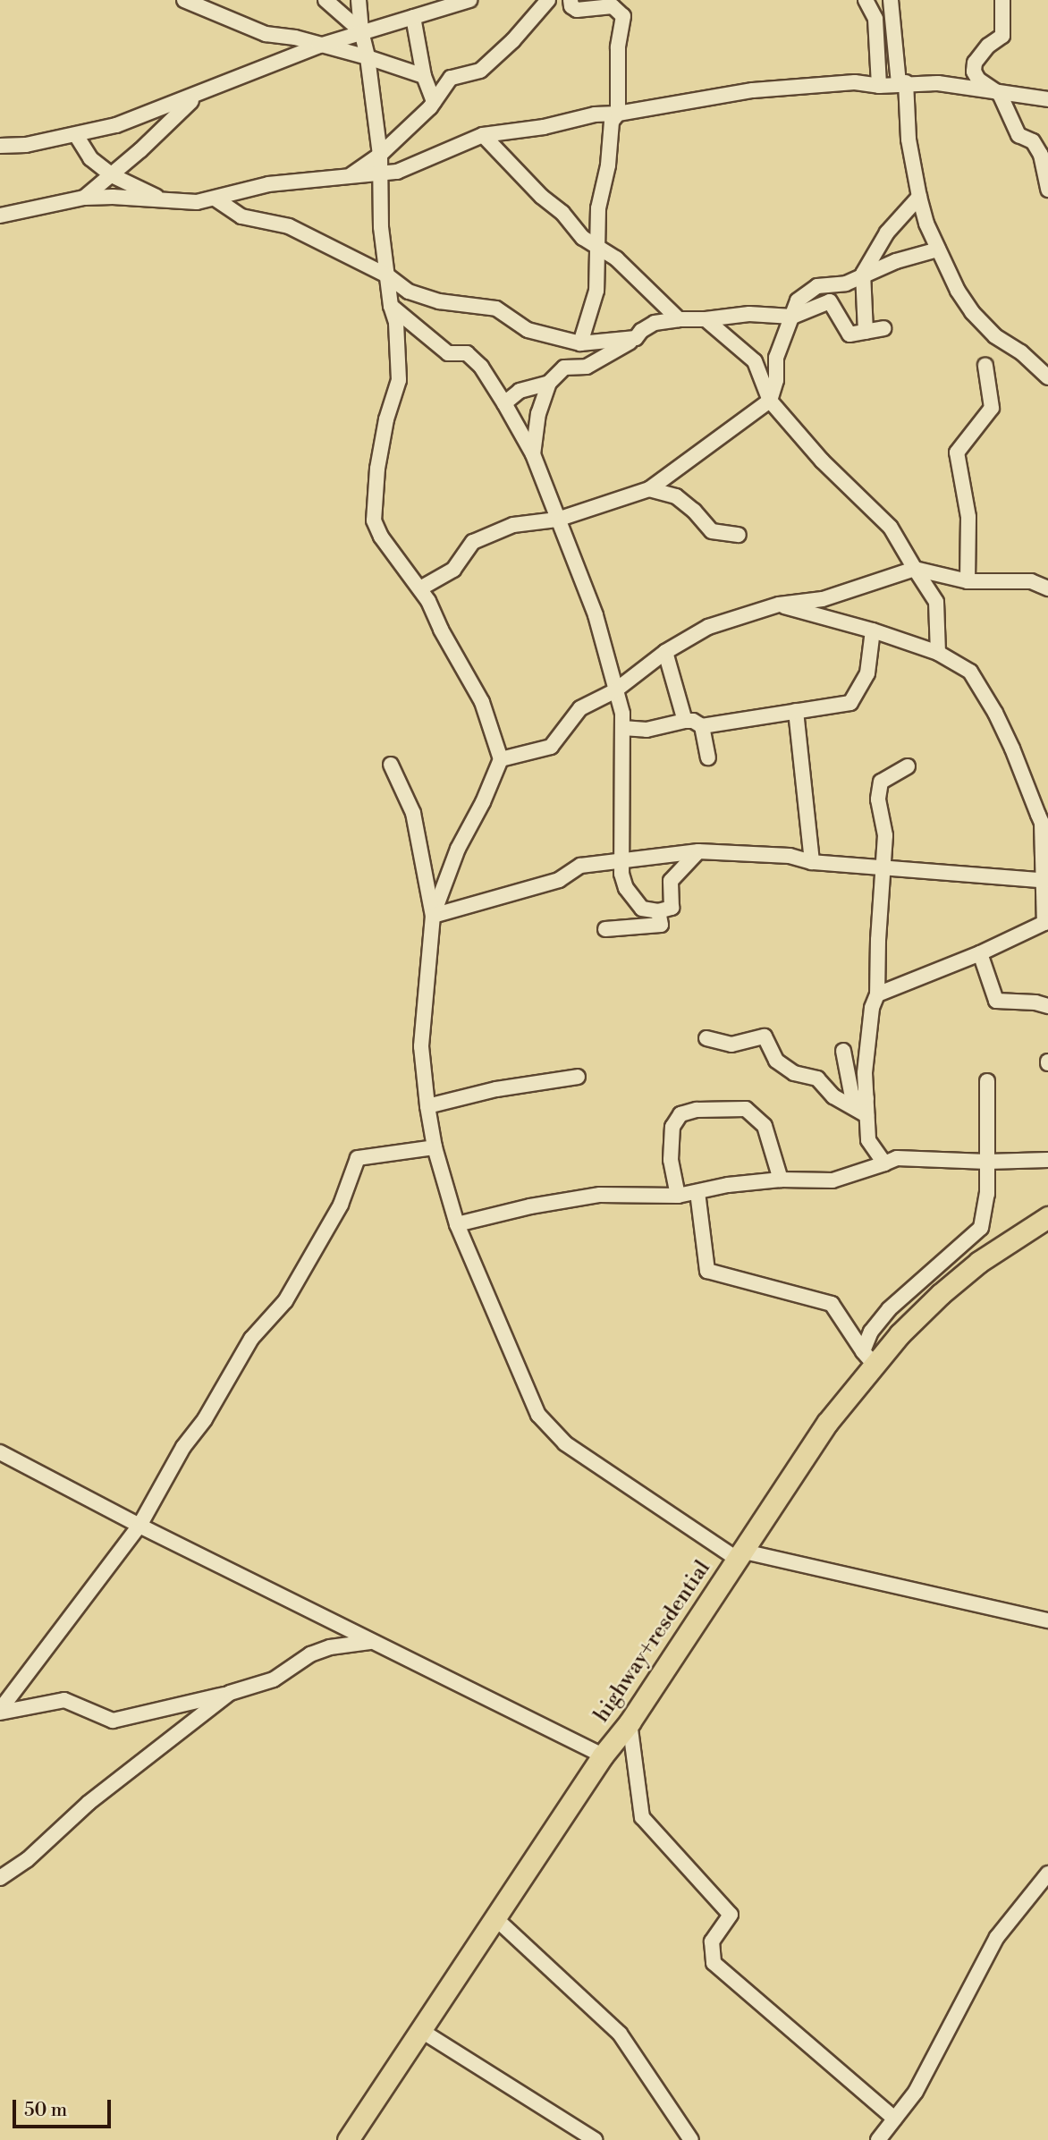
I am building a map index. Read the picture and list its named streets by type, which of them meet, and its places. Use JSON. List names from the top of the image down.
{
  "streets": {
    "highway": ["highway+resdential"]
  },
  "scale_bar": "50 m"
}
